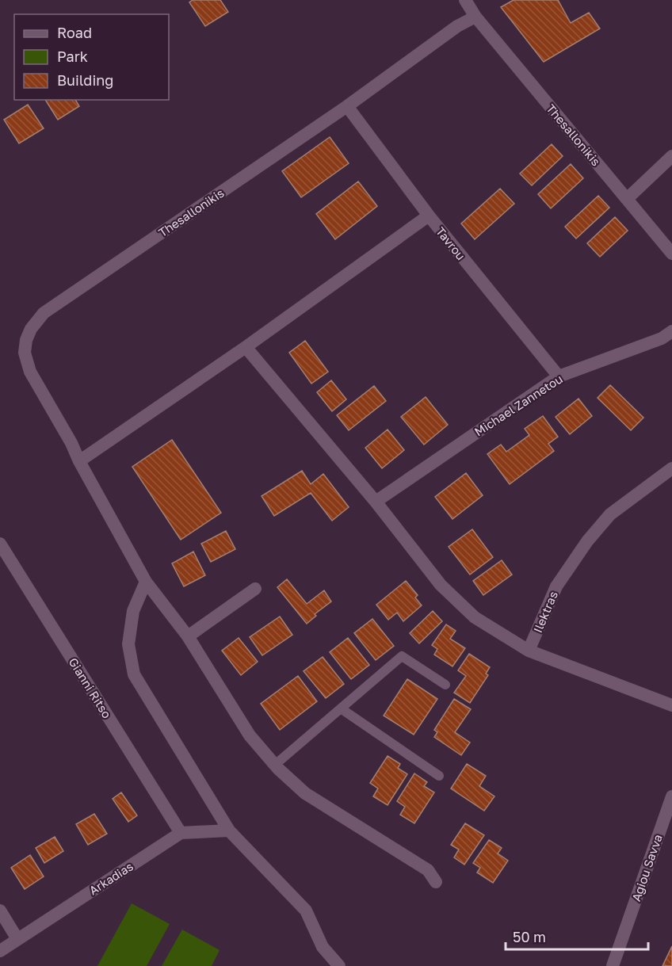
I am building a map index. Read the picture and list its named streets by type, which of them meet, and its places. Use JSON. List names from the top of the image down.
{
  "streets": {
    "street": [
      "Thesallonikis",
      "Tavrou",
      "Michael Zannetou",
      "Ilektras",
      "Gianni Ritso",
      "Agiou Savva",
      "Arkadias"
    ]
  },
  "crossings": [
    ["Thesallonikis", "Tavrou"],
    ["Tavrou", "Michael Zannetou"],
    ["Gianni Ritso", "Arkadias"]
  ],
  "legend": ["Road", "Park", "Building"],
  "scale_bar": "50 m"
}
